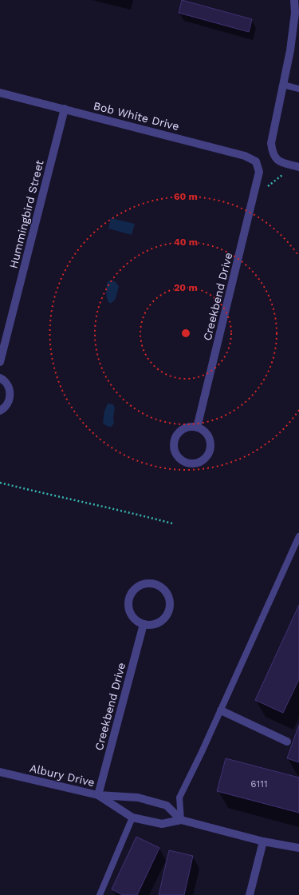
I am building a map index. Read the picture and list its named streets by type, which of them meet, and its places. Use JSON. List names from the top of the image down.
{
  "streets": {
    "street": [
      "Bob White Drive",
      "Hummingbird Street",
      "Creekbend Drive",
      "Albury Drive"
    ]
  },
  "crossings": [
    ["Bob White Drive", "Hummingbird Street"],
    ["Bob White Drive", "Creekbend Drive"],
    ["Creekbend Drive", "Albury Drive"]
  ],
  "house_numbers": ["6111"],
  "rings": ["60 m", "40 m", "20 m"]
}
